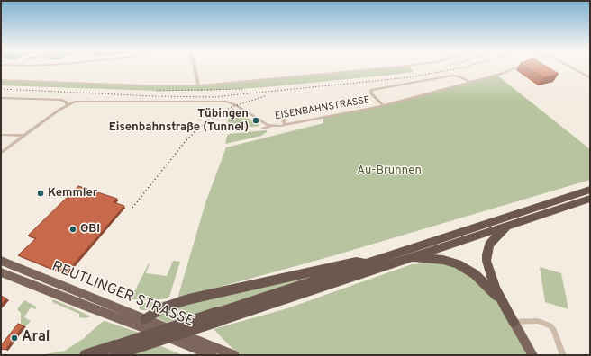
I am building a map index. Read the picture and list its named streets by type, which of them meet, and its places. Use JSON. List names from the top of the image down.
{
  "streets": {
    "main road": ["REUTLINGER STRASSE"],
    "street": ["EISENBAHNSTRASSE"]
  },
  "parks": ["Au-Brunnen"],
  "places": [
    "Tübingen Eisenbahnstraße (Tunnel)",
    "Kemmler",
    "OBI",
    "Aral"
  ]
}
